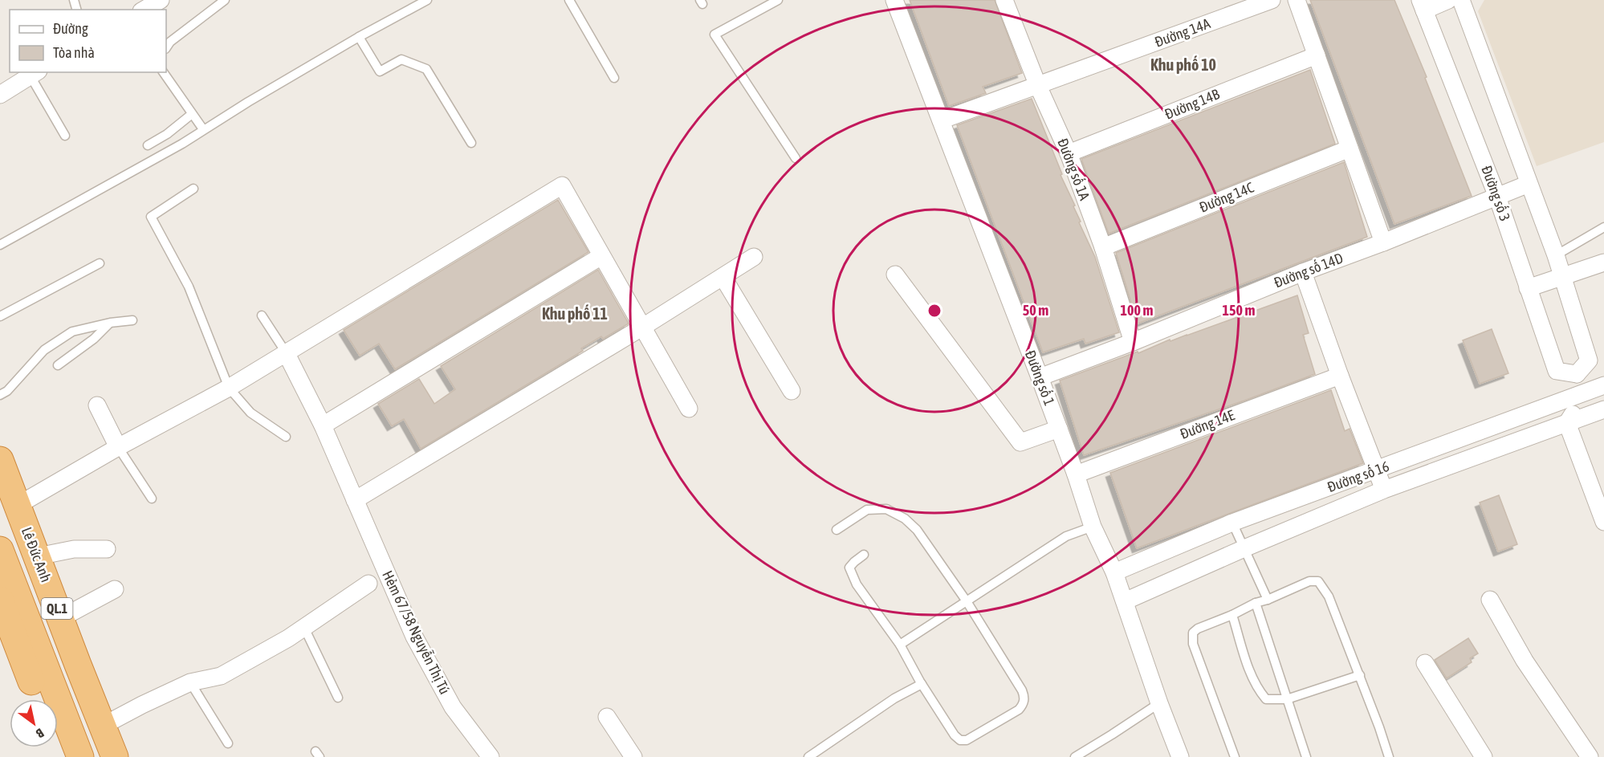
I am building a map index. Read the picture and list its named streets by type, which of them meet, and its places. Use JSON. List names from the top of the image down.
{
  "streets": {
    "highway": ["Lê Đức Anh", "QL.1"],
    "street": [
      "Đường 14A",
      "Đường 14B",
      "Đường số 1A",
      "Đường số 3",
      "Đường 14C",
      "Đường số 14D",
      "Đường số 1",
      "Đường 14E",
      "Đường số 16",
      "Hẻm 67/58 Nguyễn Thị Tú"
    ]
  },
  "crossings": [
    ["Đường 14A", "Đường số 1A"],
    ["Đường 14A", "Đường số 1"],
    ["Đường 14B", "Đường số 1A"],
    ["Đường số 1A", "Đường 14C"],
    ["Đường số 1A", "Đường số 14D"],
    ["Đường số 3", "Đường số 14D"],
    ["Đường số 14D", "Đường số 1"],
    ["Đường số 1", "Đường 14E"],
    ["Đường số 1", "Đường số 16"]
  ],
  "districts": ["Khu phố 10", "Khu phố 11"],
  "legend": ["Đường", "Tòa nhà"],
  "north": "bottom right",
  "rings": ["50 m", "100 m", "150 m"]
}
